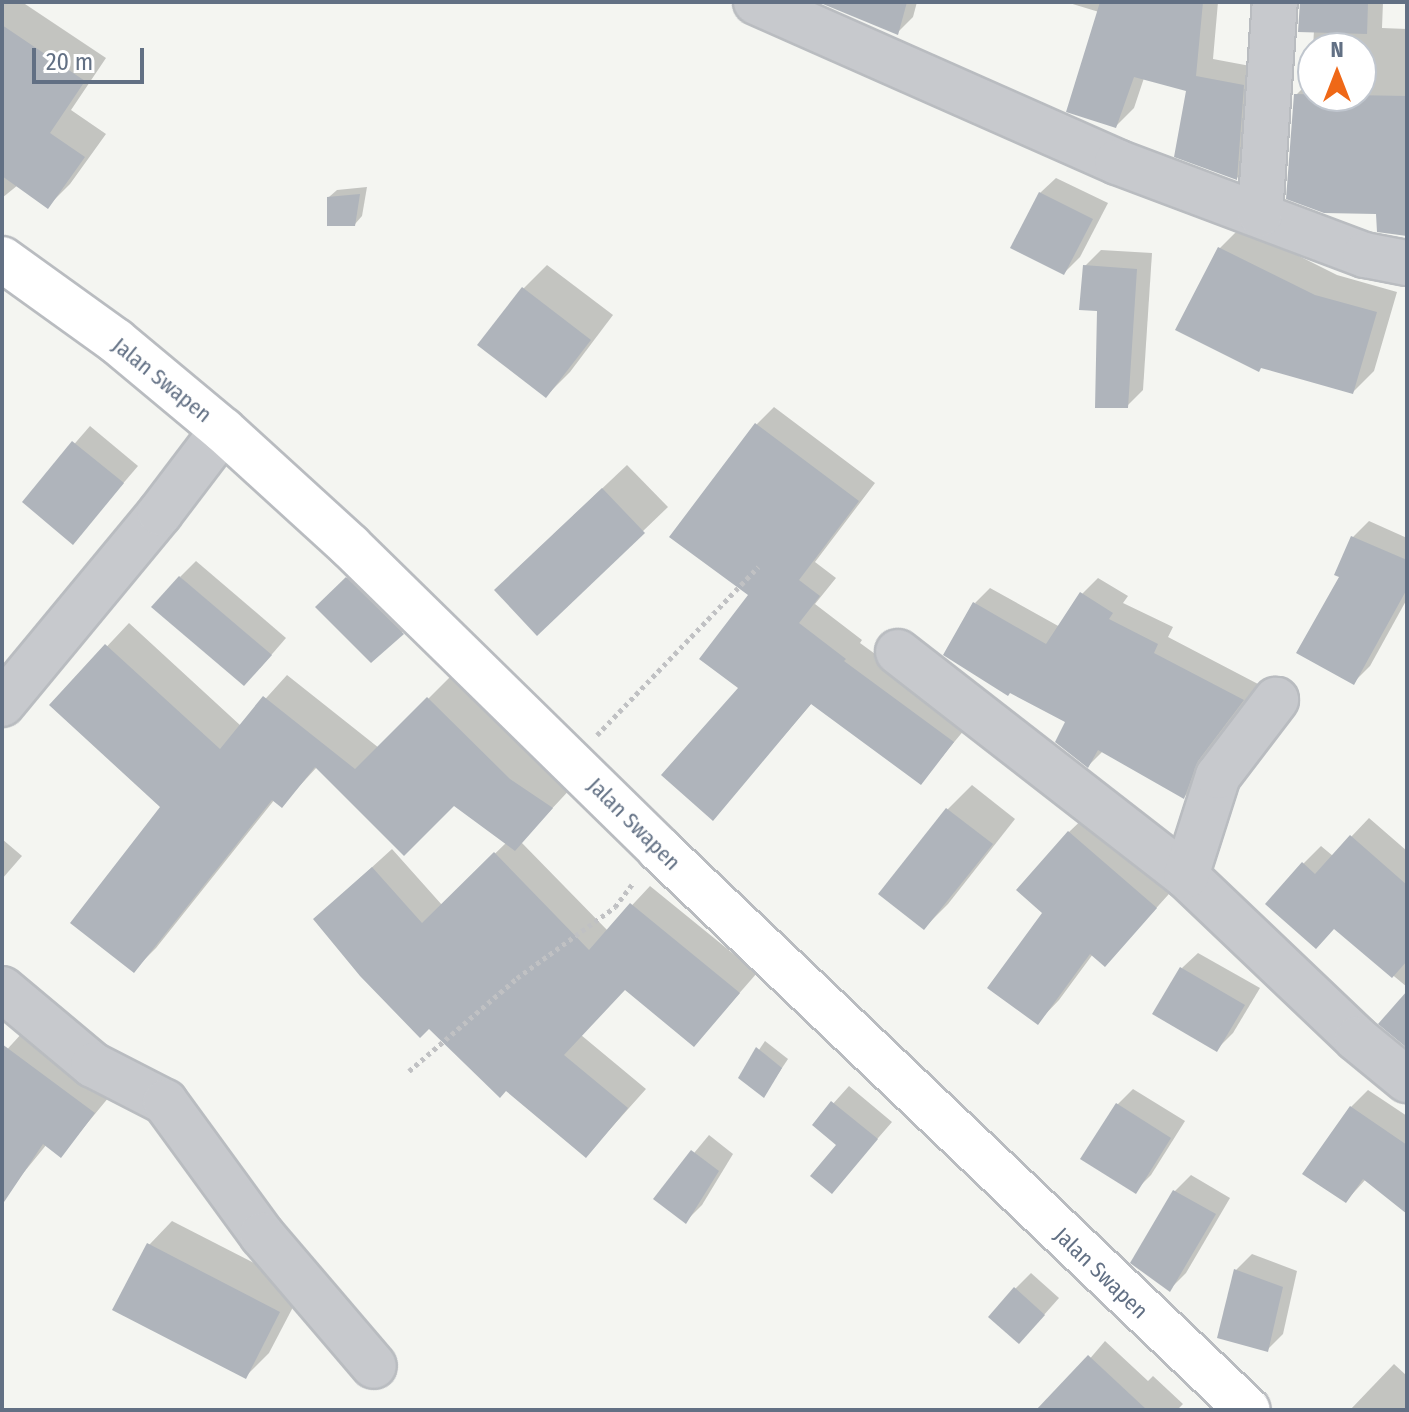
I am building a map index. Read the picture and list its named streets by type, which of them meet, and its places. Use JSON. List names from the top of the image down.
{
  "streets": {
    "main road": ["Jalan Swapen"]
  },
  "scale_bar": "20 m",
  "north": "top"
}
